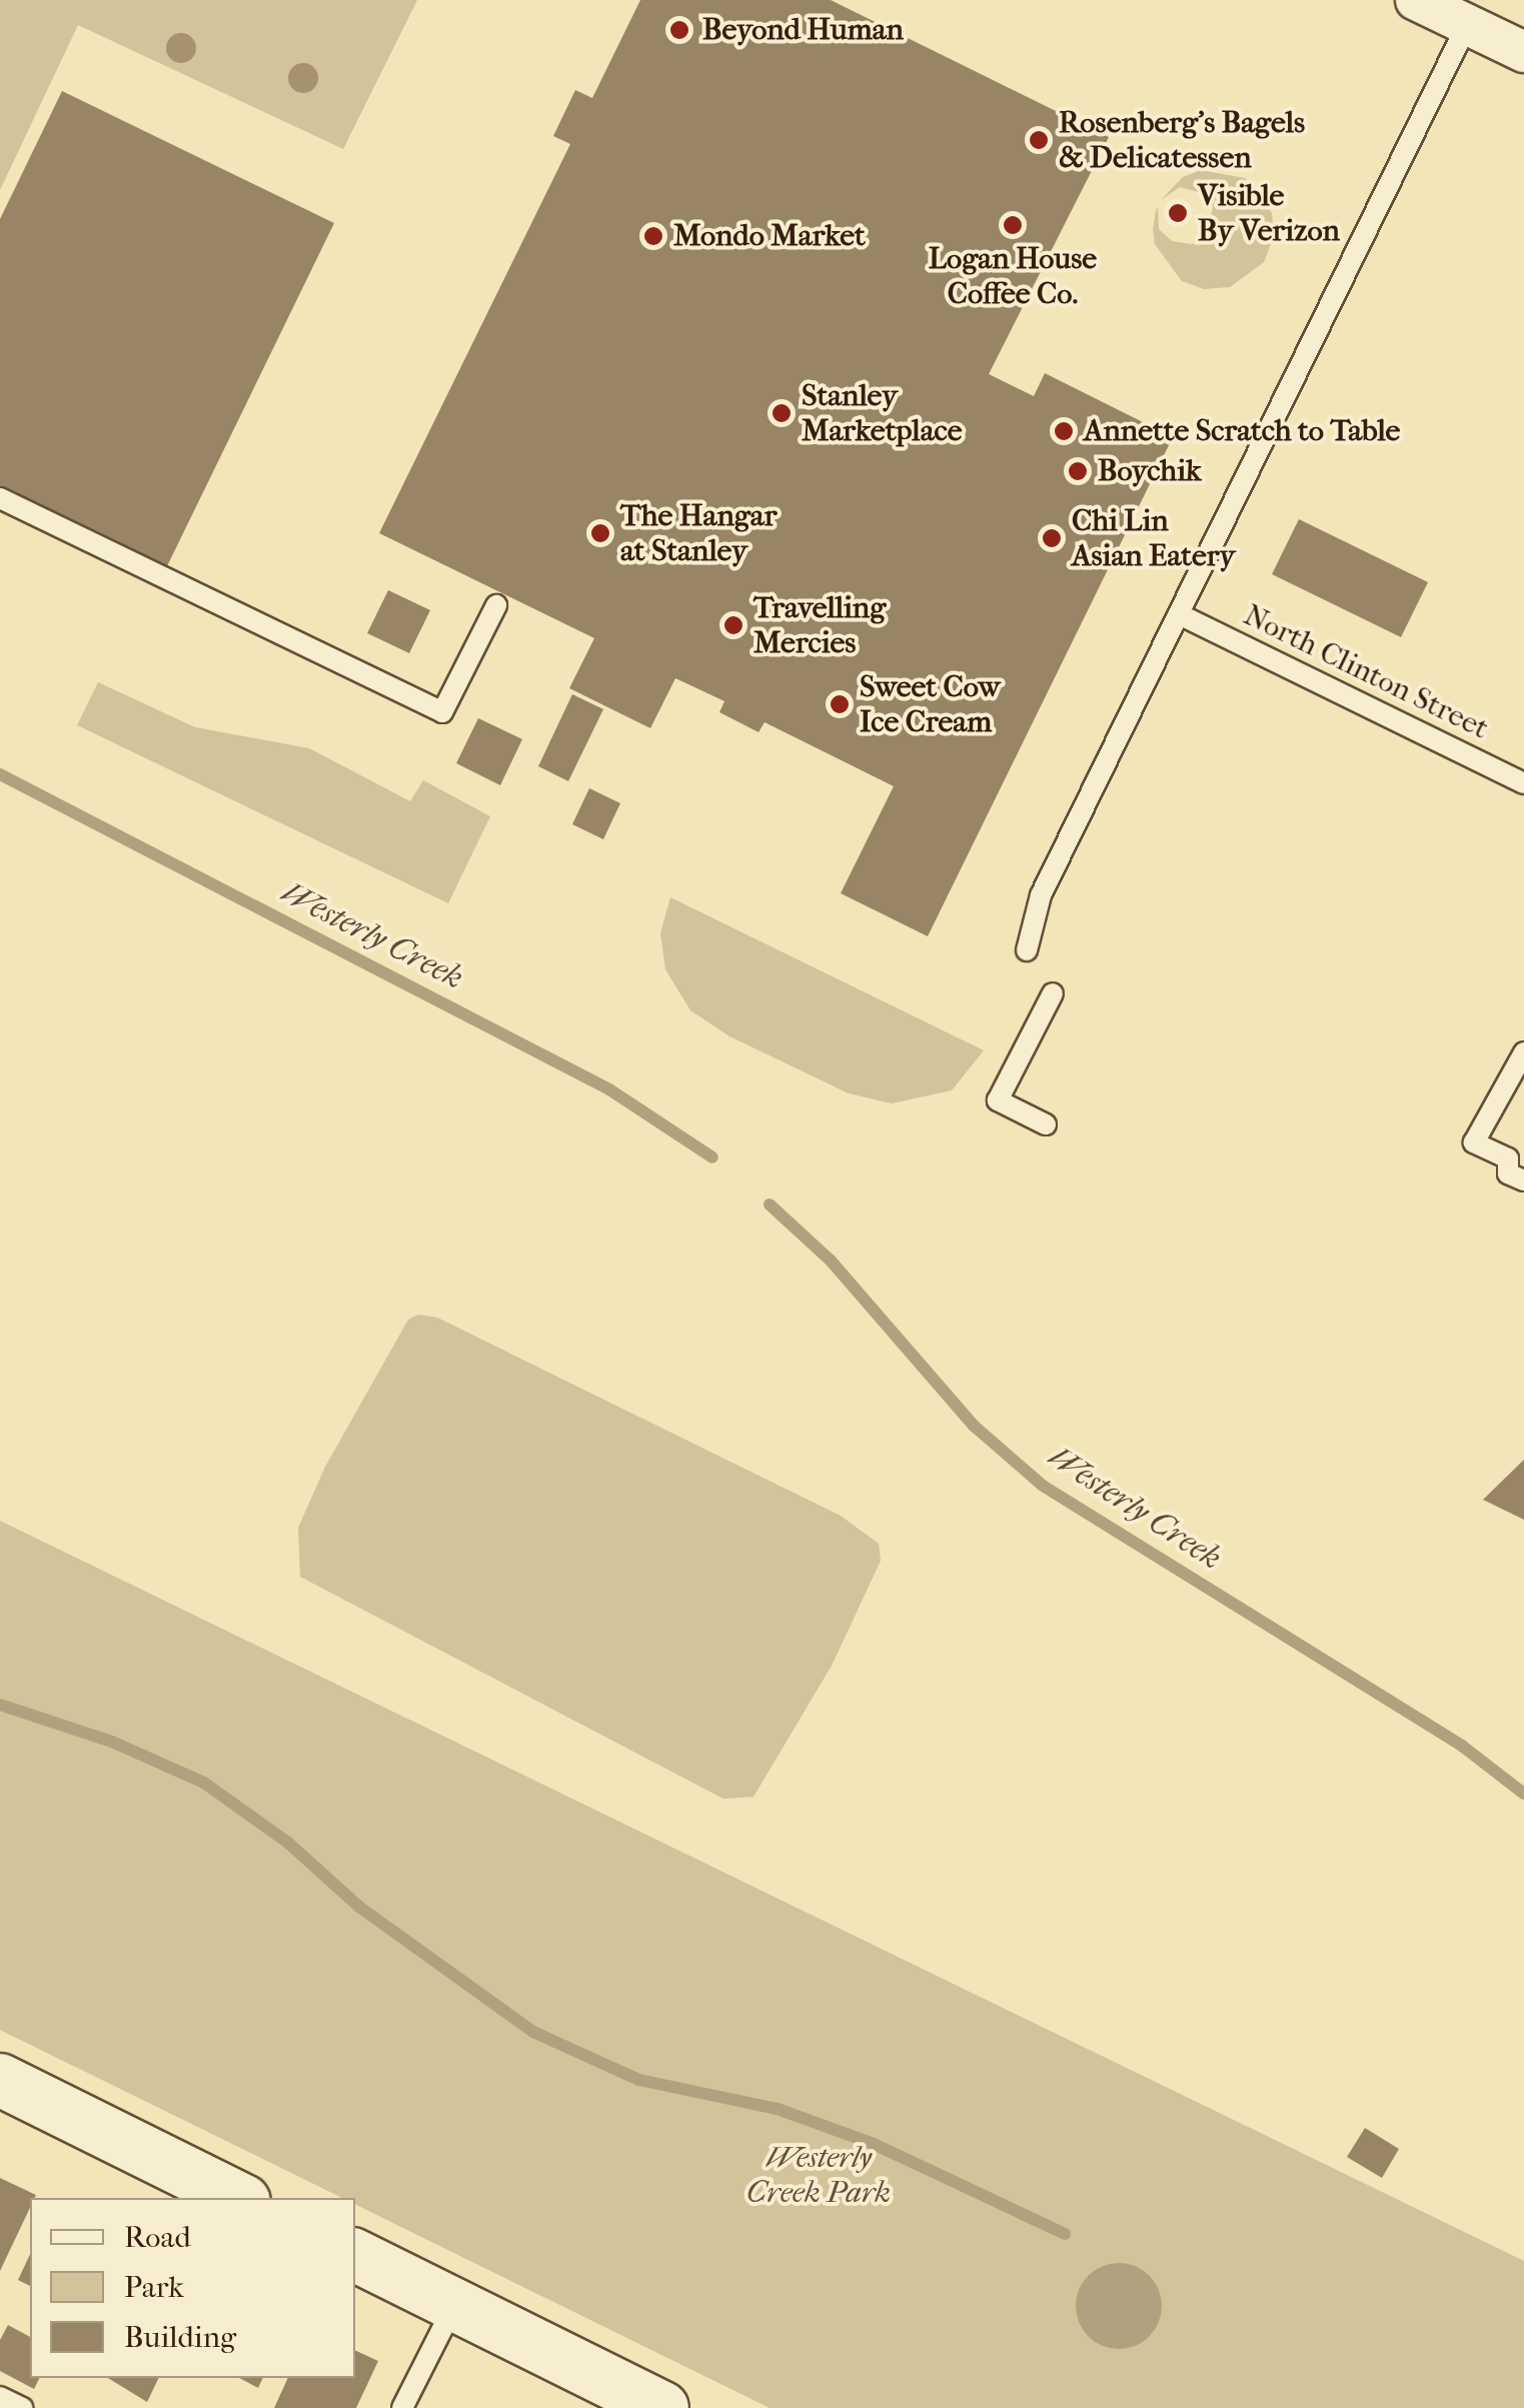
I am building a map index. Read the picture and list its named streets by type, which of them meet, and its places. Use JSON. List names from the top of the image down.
{
  "streets": {
    "lane": ["North Clinton Street"]
  },
  "water": ["Westerly Creek"],
  "parks": ["Westerly Creek Park"],
  "places": [
    "Beyond Human",
    "Rosenberg's Bagels & Delicatessen",
    "Visible By Verizon",
    "Logan House Coffee Co.",
    "Mondo Market",
    "Stanley Marketplace",
    "Annette Scratch to Table",
    "Boychik",
    "The Hangar at Stanley",
    "Chi Lin Asian Eatery",
    "Travelling Mercies",
    "Sweet Cow Ice Cream"
  ],
  "legend": ["Road", "Park", "Building"]
}
